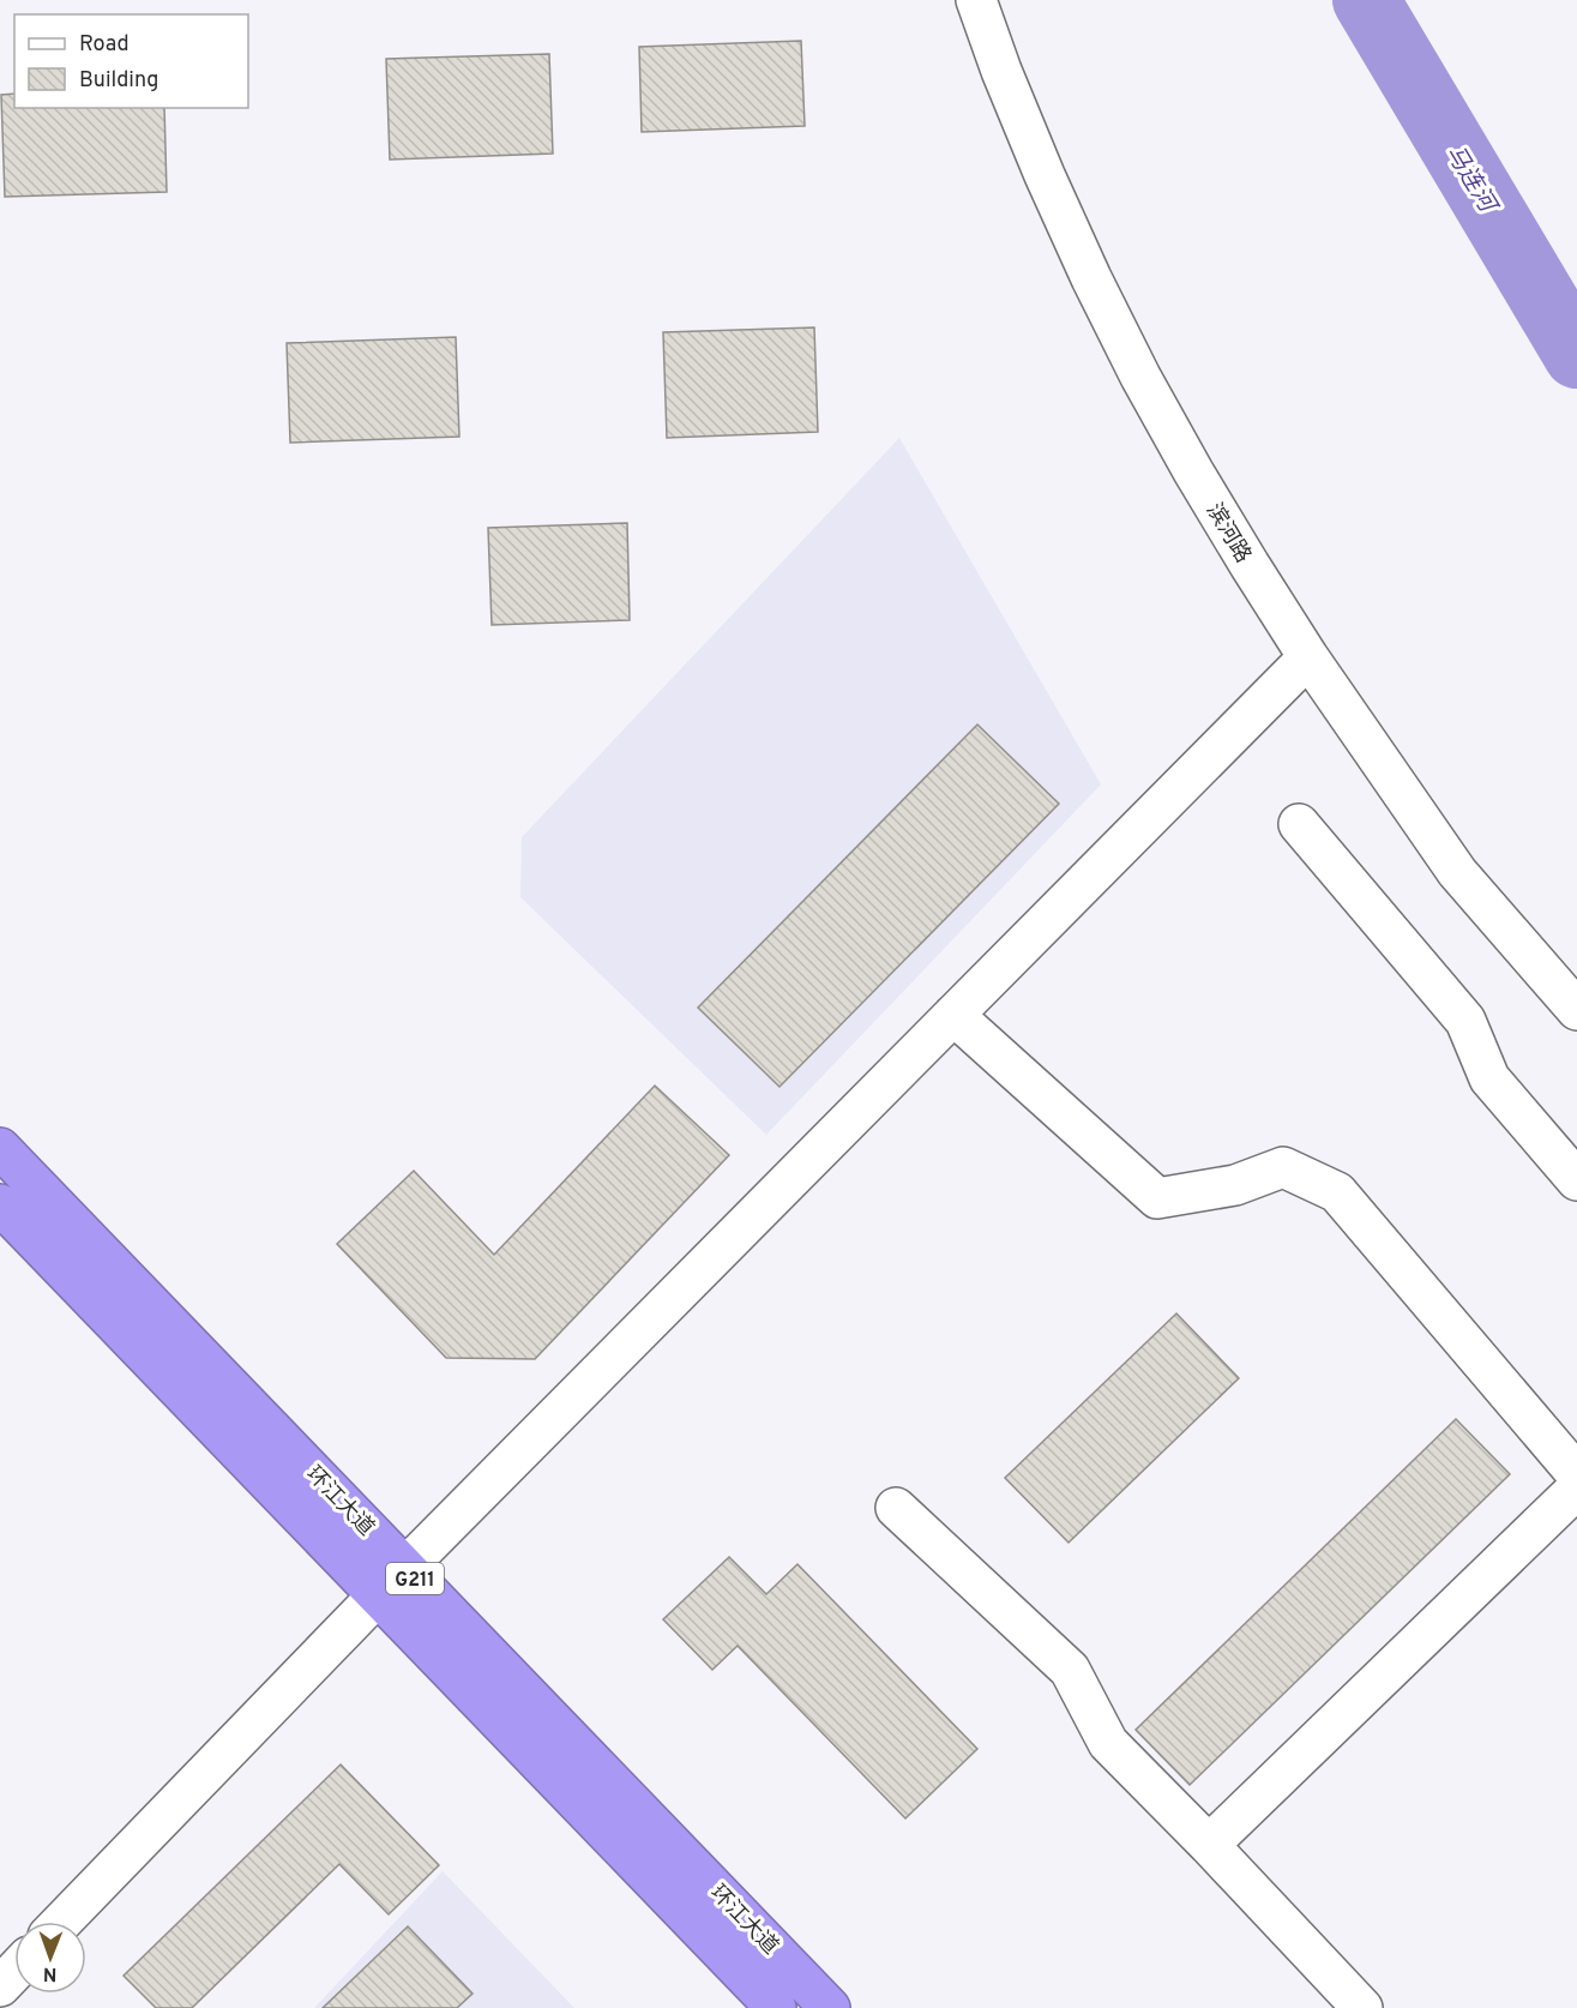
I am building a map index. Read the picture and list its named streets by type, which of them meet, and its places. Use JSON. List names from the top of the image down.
{
  "streets": {
    "highway": ["环江大道", "G211"],
    "street": ["滨河路"]
  },
  "water": ["马连河"],
  "legend": ["Road", "Building"],
  "north": "bottom"
}
